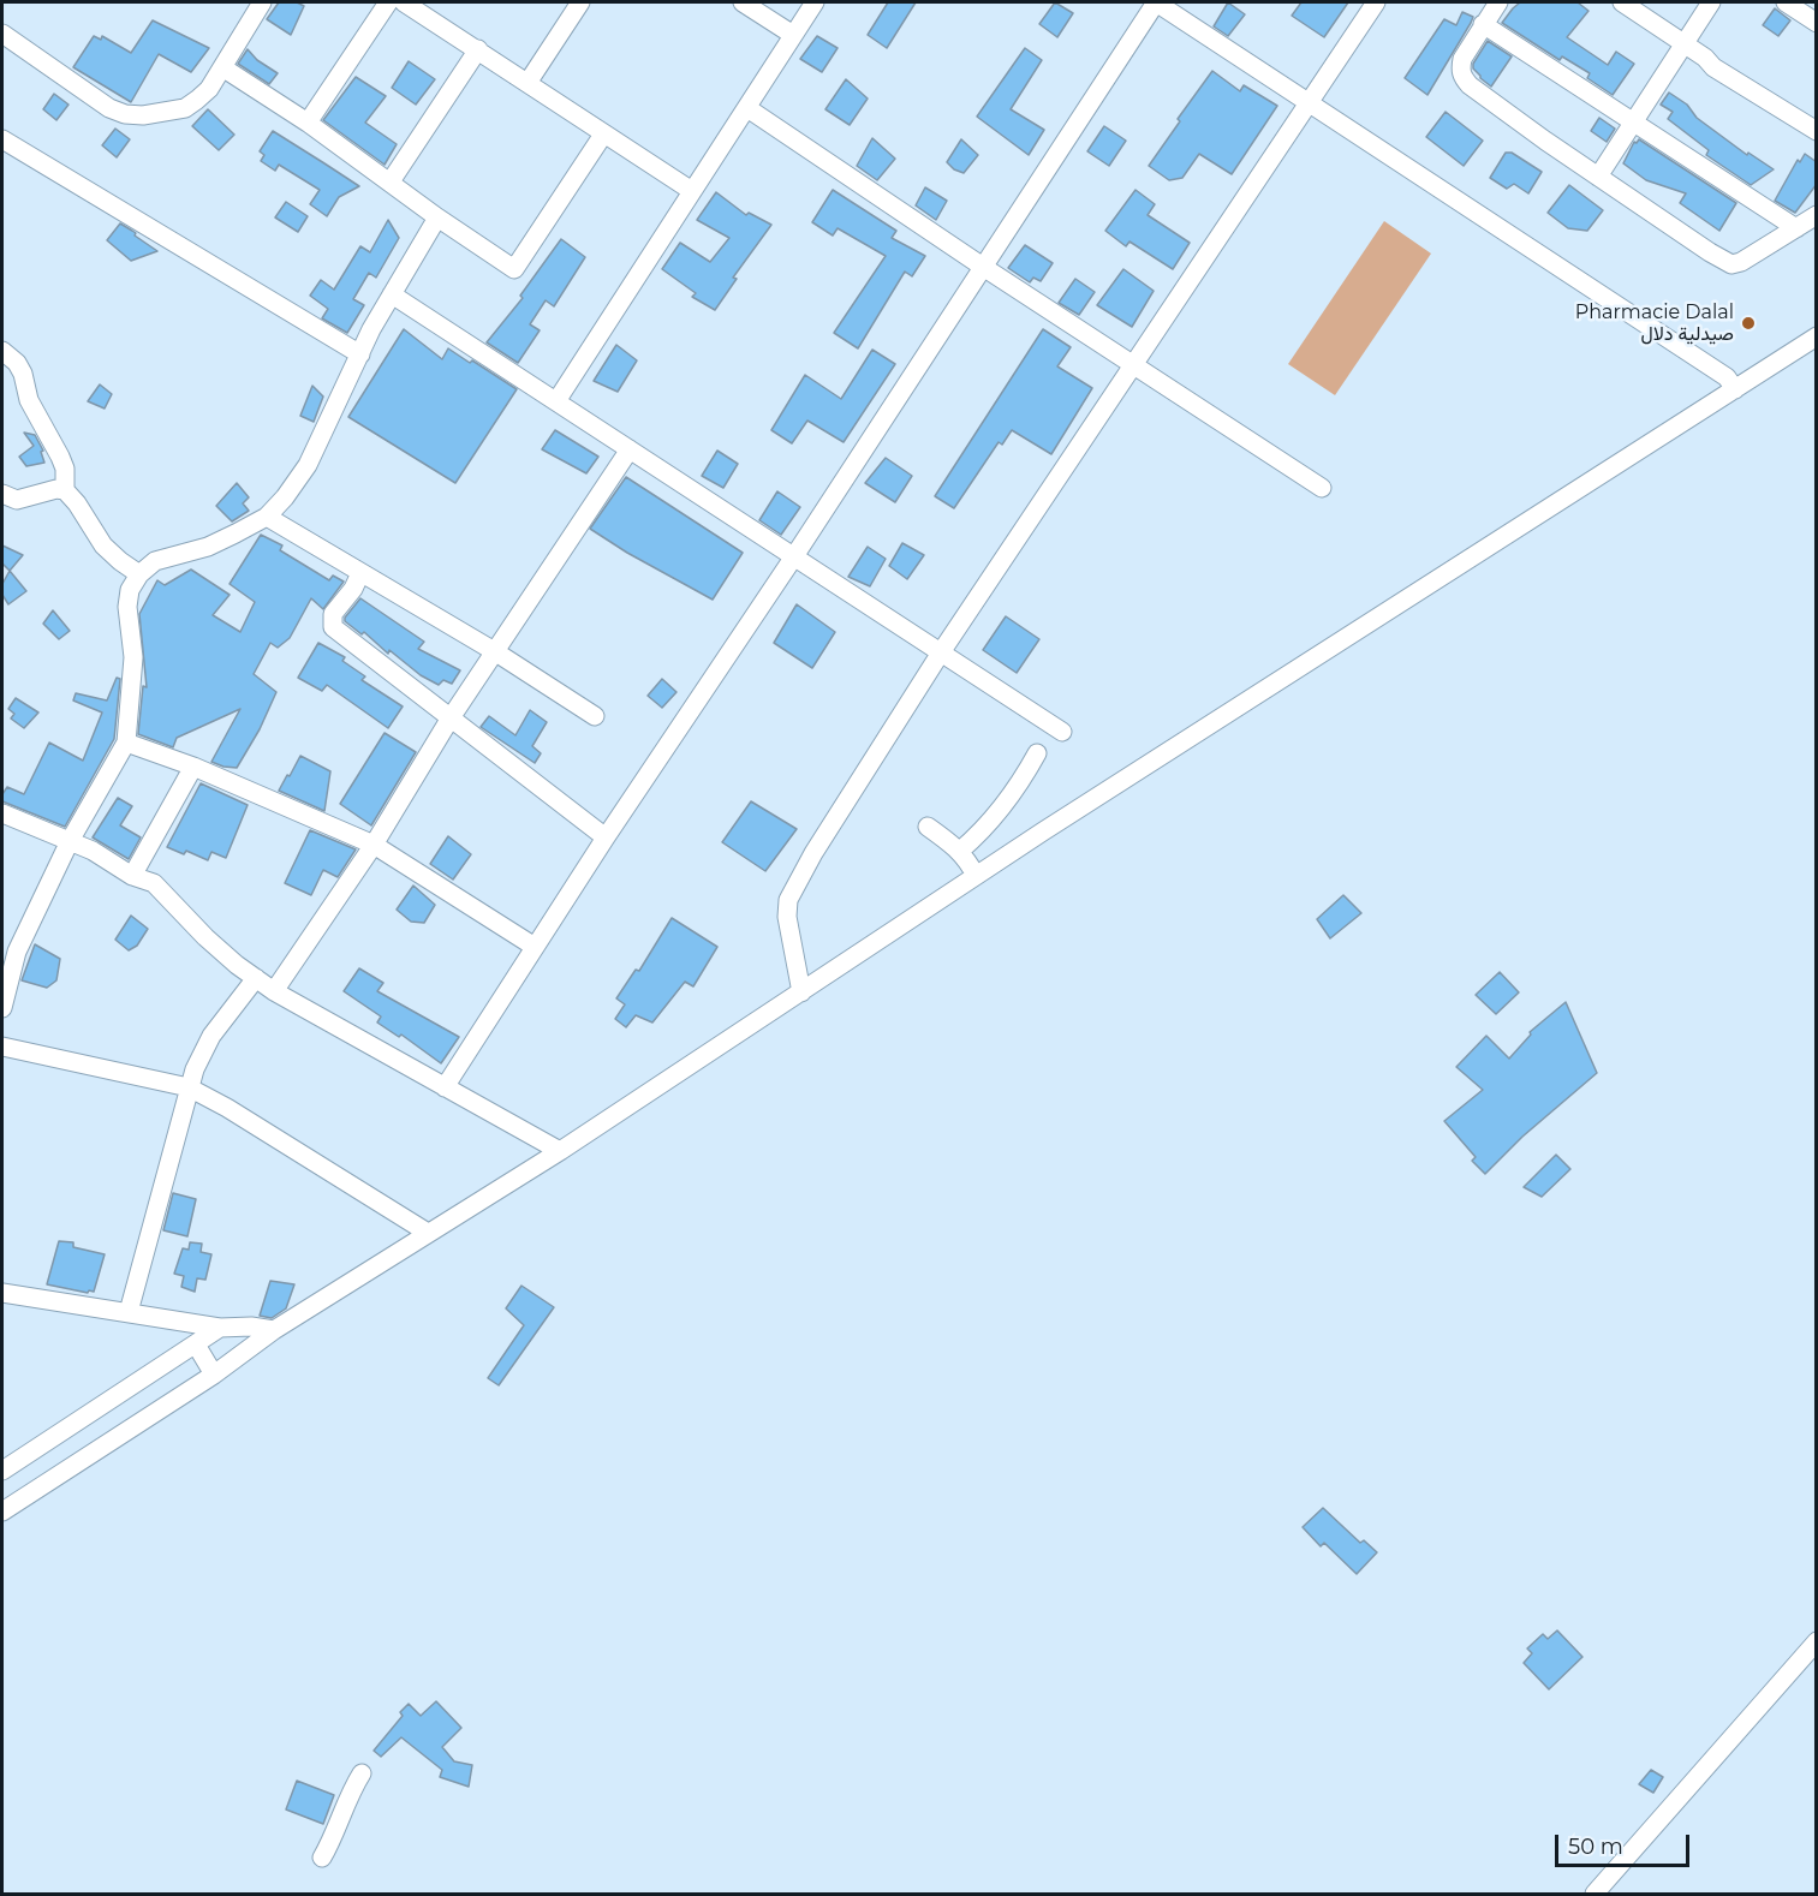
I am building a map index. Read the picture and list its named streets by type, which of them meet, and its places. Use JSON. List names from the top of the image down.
{
  "places": ["Pharmacie Dalal صيدلية دلال"],
  "scale_bar": "50 m"
}
